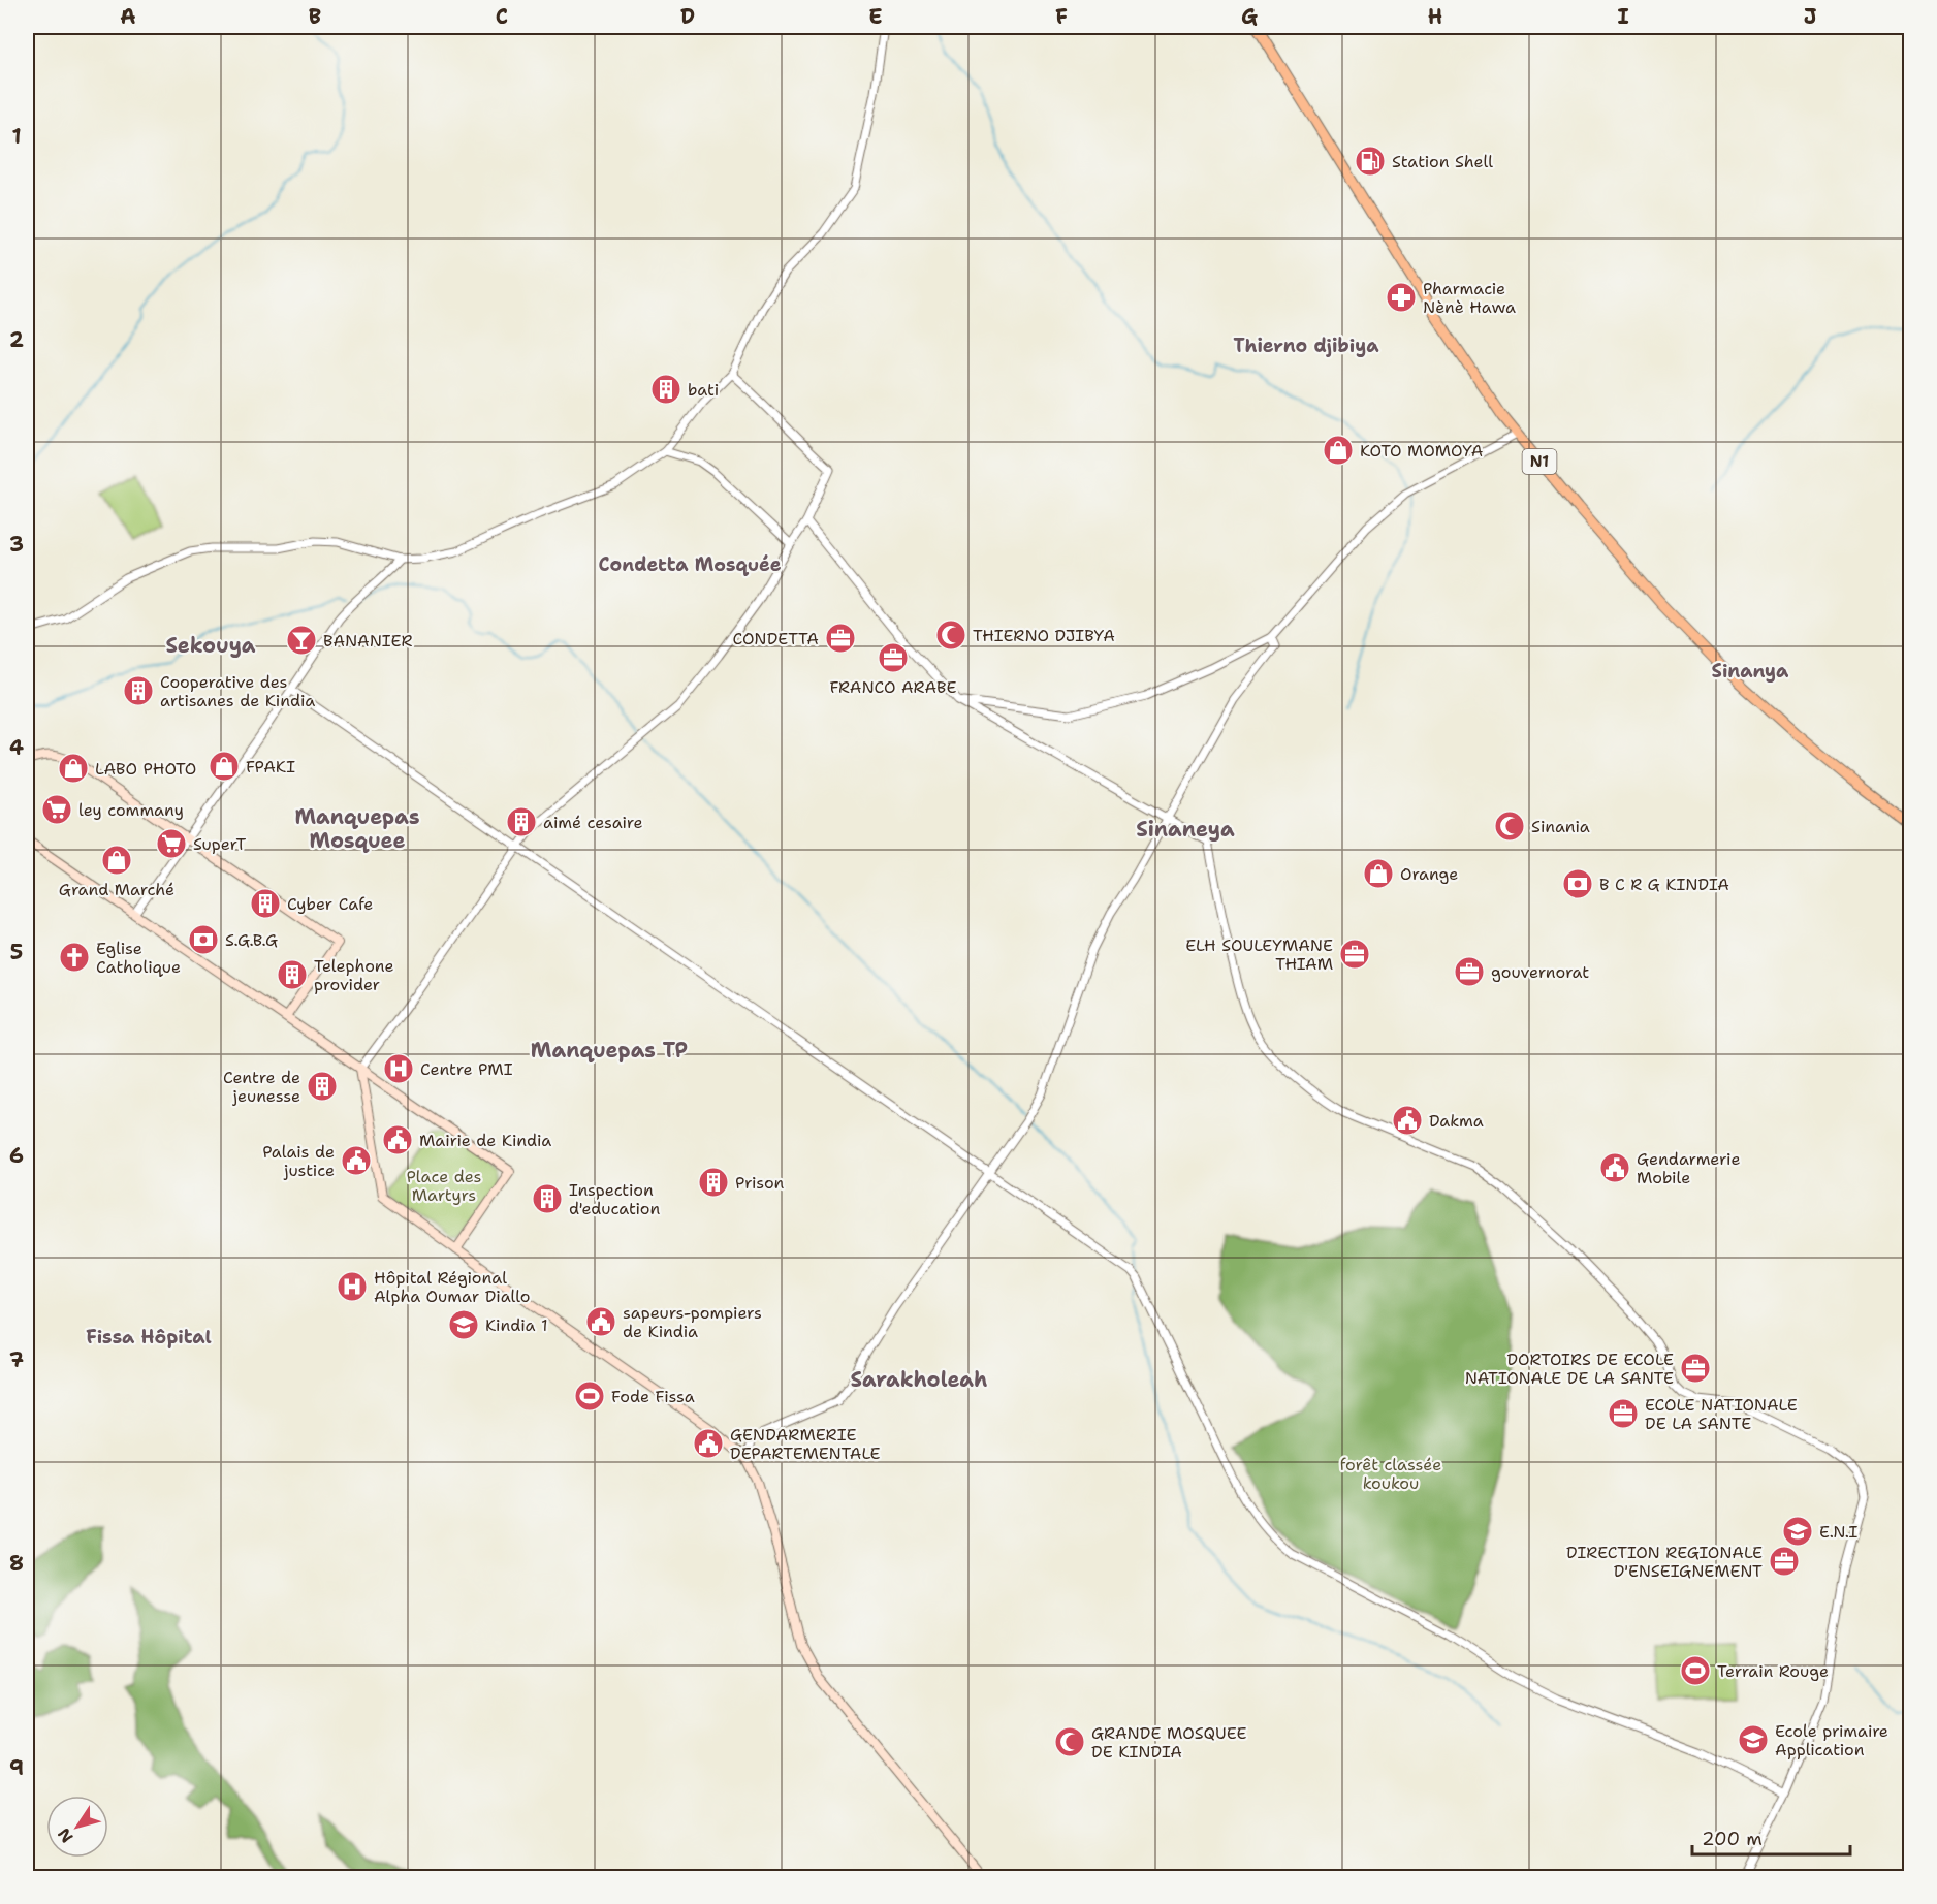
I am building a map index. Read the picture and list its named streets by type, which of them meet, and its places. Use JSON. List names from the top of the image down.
{
  "streets": {
    "highway": ["N1"]
  },
  "districts": [
    "Thierno djibiya",
    "Сondetta Mosquée",
    "Sekouya",
    "Sinanya",
    "Manquepas Mosquee",
    "Sinaneya",
    "Manquepas TP",
    "Fissa Hôpital",
    "Sarakholeah"
  ],
  "parks": ["Place des Martyrs", "forêt classée koukou"],
  "places": {
    "fuel station": ["Station Shell"],
    "pharmacy": ["Pharmacie Nènè Hawa"],
    "building": [
      "bati",
      "Cooperative des artisanes de Kindia",
      "aimé cesaire",
      "Cyber Cafe",
      "Telephone provider",
      "Centre de jeunesse",
      "Prison",
      "Inspection d'education"
    ],
    "shop": [
      "KOTO MOMOYA",
      "FPAKI",
      "LABO PHOTO",
      "Grand Marché",
      "Orange"
    ],
    "mosque": ["THIERNO DJIBYA", "Sinania", "GRANDE MOSQUEE DE KINDIA"],
    "office": [
      "CONDETTA",
      "FRANCO ARABE",
      "ELH SOULEYMANE THIAM",
      "gouvernorat",
      "DORTOIRS DE ECOLE NATIONALE DE LA SANTE",
      "ECOLE NATIONALE DE LA SANTE",
      "DIRECTION REGIONALE D'ENSEIGNEMENT"
    ],
    "bar": ["BANANIER"],
    "supermarket": ["ley commany", "SuperT"],
    "bank": ["B C R G KINDIA", "S.G.B.G"],
    "church": ["Eglise Catholique"],
    "hospital": ["Centre PMI", "Hôpital Régional Alpha Oumar Diallo"],
    "public building": [
      "Dakma",
      "Mairie de Kindia",
      "Palais de justice",
      "Gendarmerie Mobile",
      "sapeurs-pompiers de Kindia",
      "GENDARMERIE DEPARTEMENTALE"
    ],
    "school or university": ["Kindia 1", "E.N.I", "Ecole primaire Application"],
    "sports": ["Fode Fissa", "Terrain Rouge"]
  },
  "scale_bar": "200 m",
  "north": "bottom left",
  "grid": {
    "columns": [
      "A",
      "B",
      "C",
      "D",
      "E",
      "F",
      "G",
      "H",
      "I",
      "J"
    ],
    "rows": [
      "1",
      "2",
      "3",
      "4",
      "5",
      "6",
      "7",
      "8",
      "9"
    ]
  }
}
